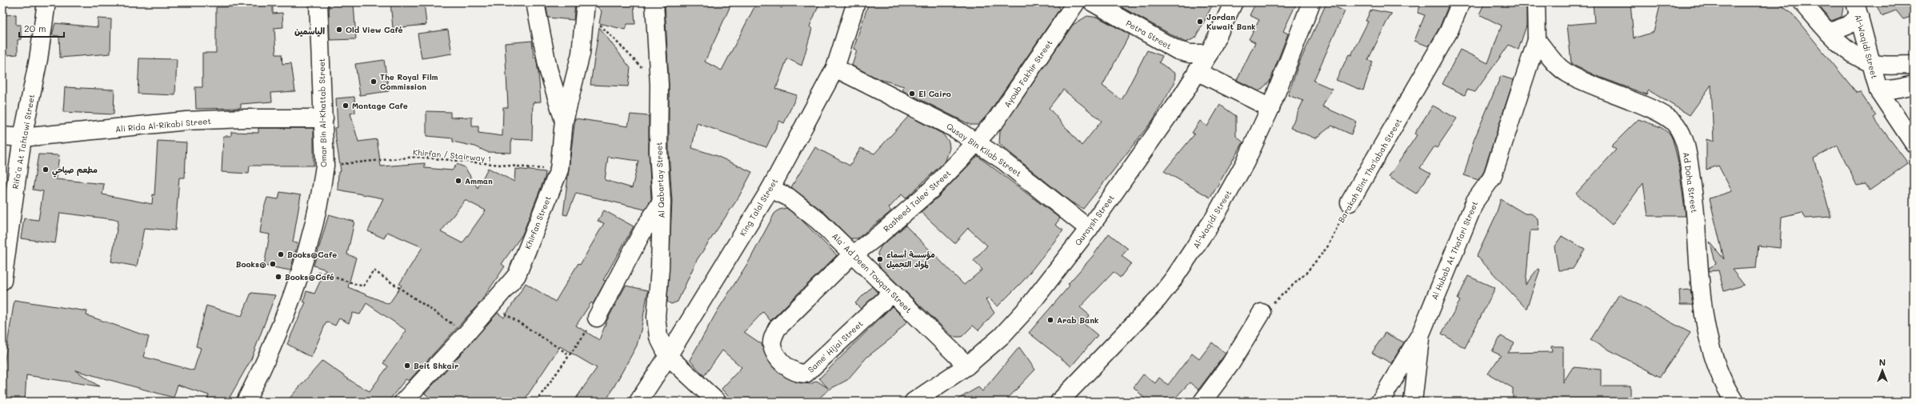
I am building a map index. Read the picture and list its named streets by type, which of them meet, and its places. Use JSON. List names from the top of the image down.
{
  "streets": {
    "street": [
      "Petra Street",
      "Al-Waqidi Street",
      "Ayoub Fakhir Street",
      "Omar Bin Al-Khattab Street",
      "Ali Rida Al-Rikabi Street",
      "Rifaʻa At Tahtawi Street",
      "Qusay Bin Kilab Street",
      "Barakah Bint Tha'labah Street",
      "Al Qabartay Street",
      "Ad Doha Street",
      "Rasheed Talee' Street",
      "King Talal Street",
      "Quraysh Street",
      "Khirfan Street",
      "Al Hubab At Thafari Street",
      "Ala' Ad Deen Touqan Street",
      "Same' Hijai Street"
    ],
    "path": ["Khirfan / Stairway 1"]
  },
  "crossings": [
    ["Petra Street", "Quraysh Street"],
    ["Ayoub Fakhir Street", "Qusay Bin Kilab Street"],
    ["Ayoub Fakhir Street", "Rasheed Talee' Street"],
    ["Omar Bin Al-Khattab Street", "Ali Rida Al-Rikabi Street"],
    ["Omar Bin Al-Khattab Street", "Khirfan / Stairway 1"],
    ["Ali Rida Al-Rikabi Street", "Rifaʻa At Tahtawi Street"],
    ["Qusay Bin Kilab Street", "Rasheed Talee' Street"],
    ["Qusay Bin Kilab Street", "King Talal Street"],
    ["Qusay Bin Kilab Street", "Quraysh Street"],
    ["Khirfan / Stairway 1", "Khirfan Street"],
    ["Al Qabartay Street", "King Talal Street"],
    ["Ad Doha Street", "Al Hubab At Thafari Street"],
    ["Rasheed Talee' Street", "Ala' Ad Deen Touqan Street"],
    ["Rasheed Talee' Street", "Same' Hijai Street"],
    ["King Talal Street", "Ala' Ad Deen Touqan Street"],
    ["Quraysh Street", "Ala' Ad Deen Touqan Street"],
    ["Ala' Ad Deen Touqan Street", "Same' Hijai Street"]
  ],
  "districts": ["الياسمين"],
  "places": [
    "Jordan Kuwait Bank",
    "Old View Café",
    "The Royal Film Commission",
    "El Cairo",
    "Montage Cafe",
    "مطعم صياحي",
    "Amman",
    "Books@Cafe",
    "مؤسسة أسماء لمواد التجميل",
    "Books@",
    "Books@Café",
    "Arab Bank",
    "Beit Shkair"
  ],
  "scale_bar": "20 m",
  "north": "top"
}
